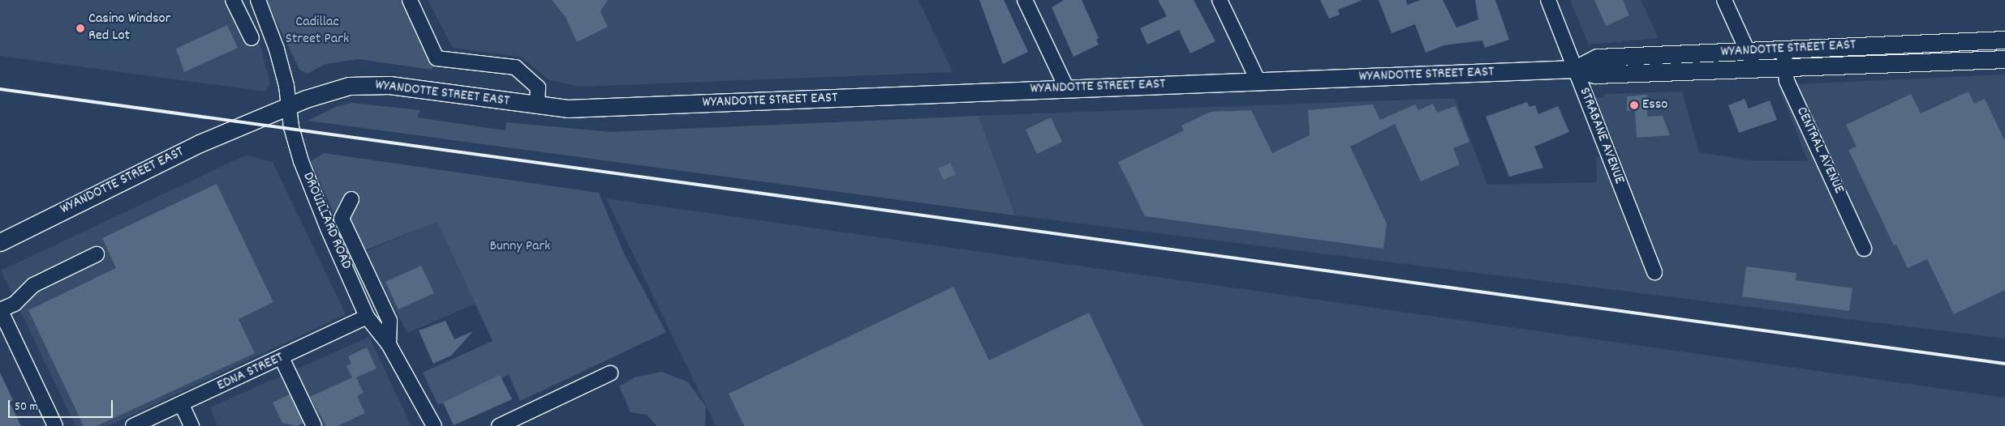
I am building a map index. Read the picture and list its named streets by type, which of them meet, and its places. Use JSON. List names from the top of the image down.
{
  "streets": {
    "main road": ["WYANDOTTE STREET EAST"],
    "street": [
      "STRABANE AVENUE",
      "CENTRAL AVENUE",
      "DROUILLARD ROAD",
      "EDNA STREET"
    ]
  },
  "crossings": [
    ["WYANDOTTE STREET EAST", "STRABANE AVENUE"],
    ["WYANDOTTE STREET EAST", "CENTRAL AVENUE"],
    ["WYANDOTTE STREET EAST", "DROUILLARD ROAD"],
    ["DROUILLARD ROAD", "EDNA STREET"]
  ],
  "parks": ["Cadillac Street Park", "Bunny Park"],
  "places": ["Casino Windsor Red Lot", "Esso"],
  "scale_bar": "50 m"
}
